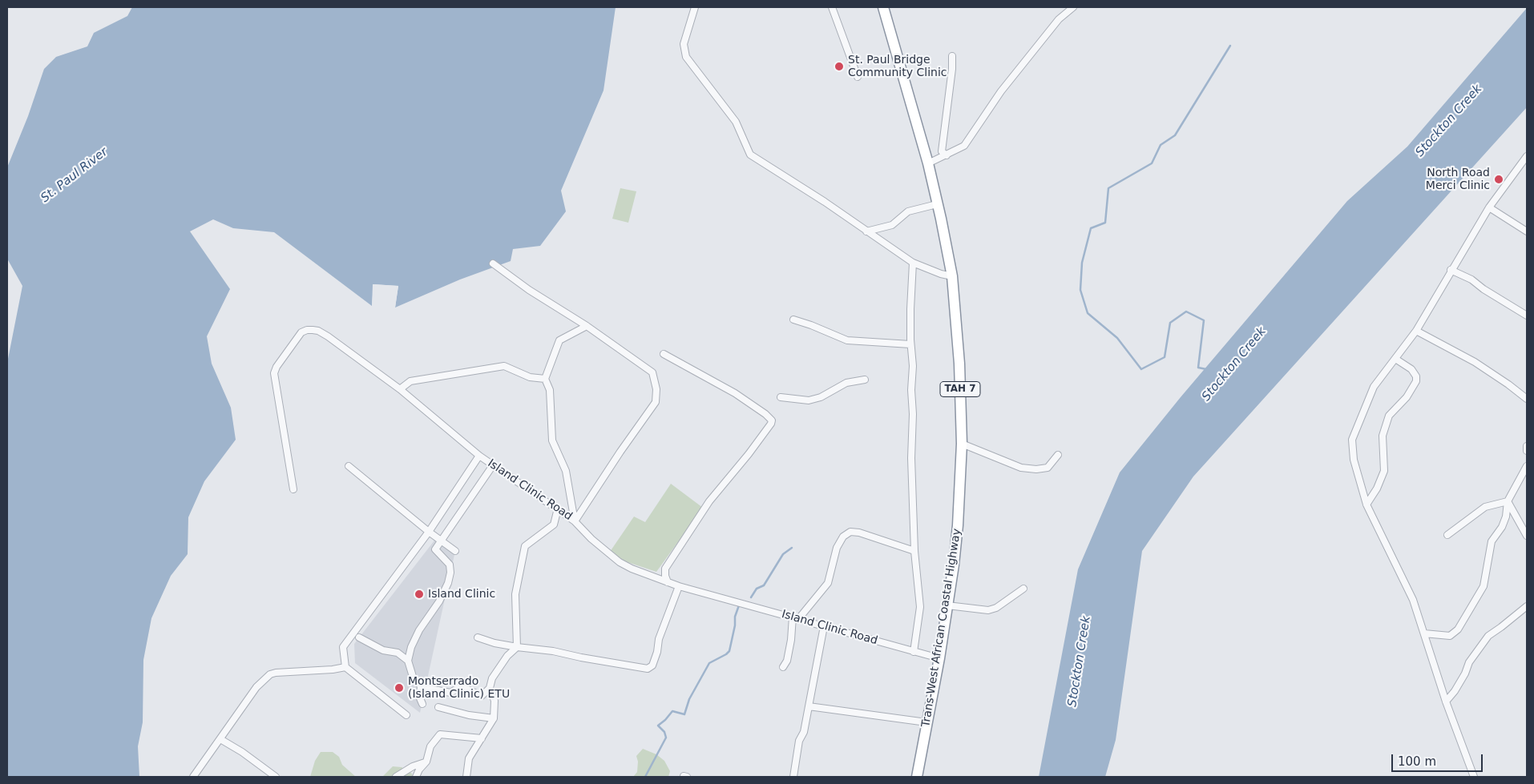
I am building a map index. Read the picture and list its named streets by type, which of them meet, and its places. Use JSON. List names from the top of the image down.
{
  "streets": {
    "highway": ["TAH 7", "Trans-West African Coastal Highway"],
    "street": ["Island Clinic Road"]
  },
  "crossings": [
    ["Island Clinic Road", "Trans-West African Coastal Highway"]
  ],
  "water": ["Stockton Creek", "St. Paul River"],
  "places": [
    "St. Paul Bridge Community Clinic",
    "North Road Merci Clinic",
    "Island Clinic",
    "Montserrado (Island Clinic) ETU"
  ],
  "scale_bar": "100 m"
}
